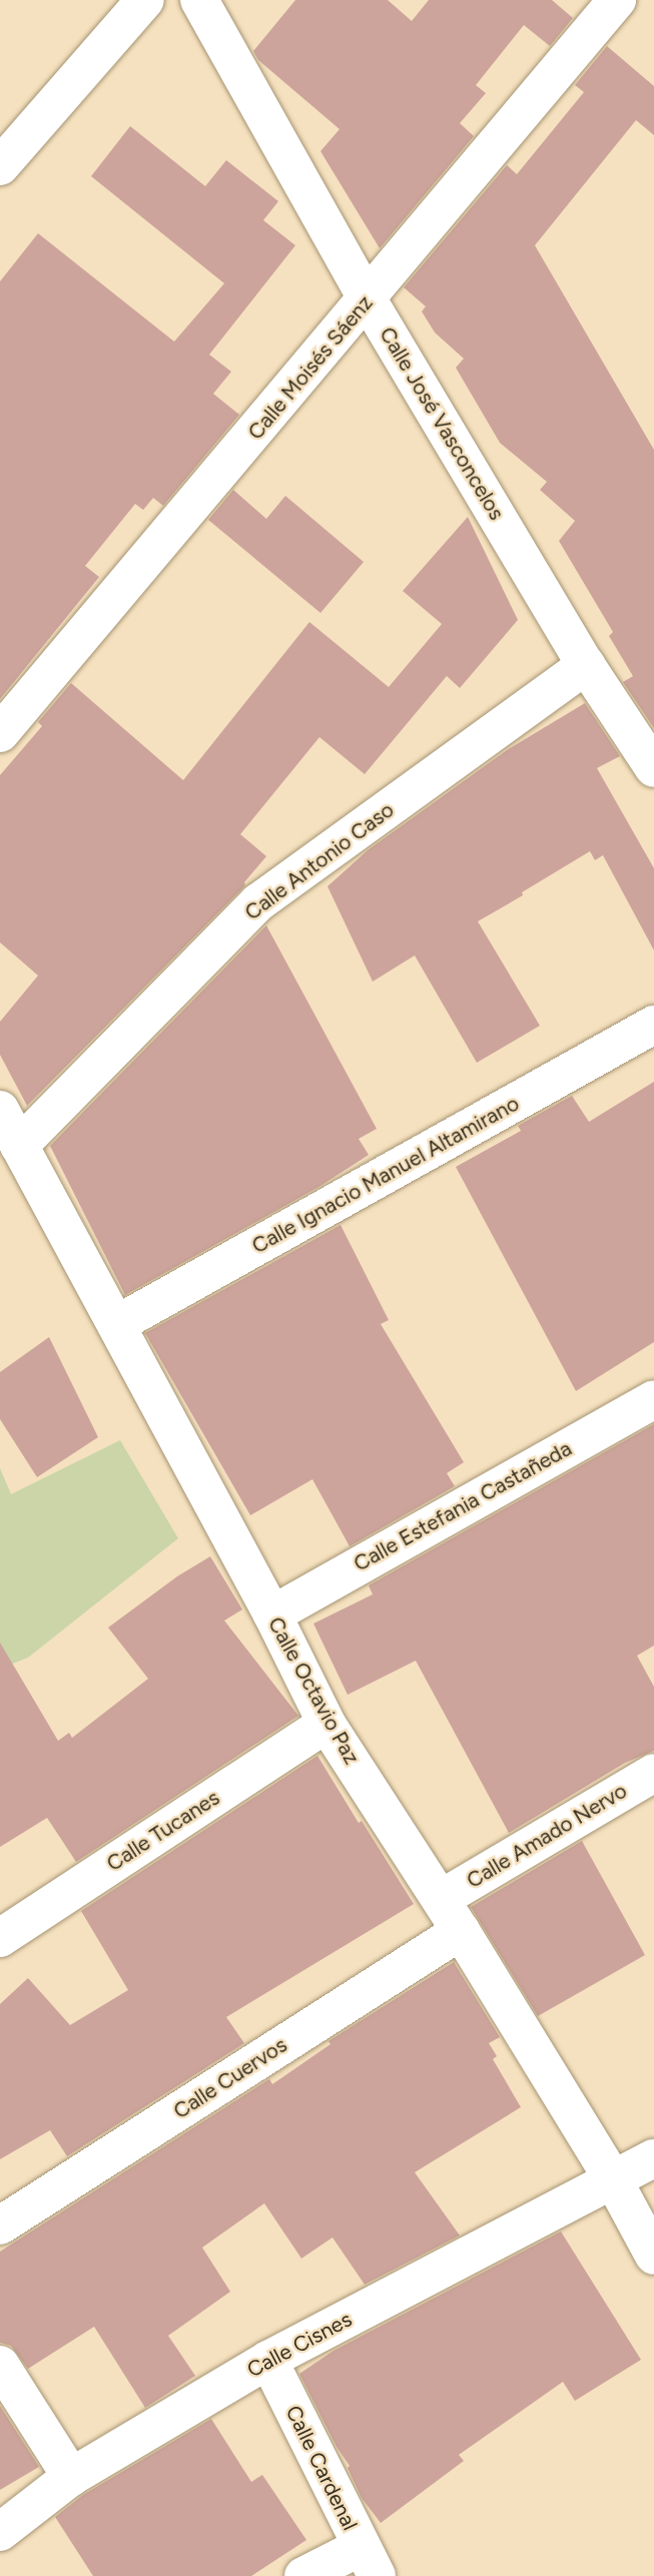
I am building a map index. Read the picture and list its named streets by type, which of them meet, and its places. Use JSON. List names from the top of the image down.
{
  "streets": {
    "street": [
      "Calle Moisés Sáenz",
      "Calle José Vasconcelos",
      "Calle Antonio Caso",
      "Calle Ignacio Manuel Altamirano",
      "Calle Estefania Castañeda",
      "Calle Octavio Paz",
      "Calle Tucanes",
      "Calle Amado Nervo",
      "Calle Cuervos",
      "Calle Cisnes",
      "Calle Cardenal"
    ]
  },
  "crossings": [
    ["Calle Moisés Sáenz", "Calle José Vasconcelos"],
    ["Calle José Vasconcelos", "Calle Antonio Caso"],
    ["Calle Antonio Caso", "Calle Octavio Paz"],
    ["Calle Ignacio Manuel Altamirano", "Calle Octavio Paz"],
    ["Calle Estefania Castañeda", "Calle Octavio Paz"],
    ["Calle Octavio Paz", "Calle Tucanes"],
    ["Calle Octavio Paz", "Calle Amado Nervo"],
    ["Calle Octavio Paz", "Calle Cuervos"],
    ["Calle Octavio Paz", "Calle Cisnes"],
    ["Calle Cisnes", "Calle Cardenal"]
  ]
}
